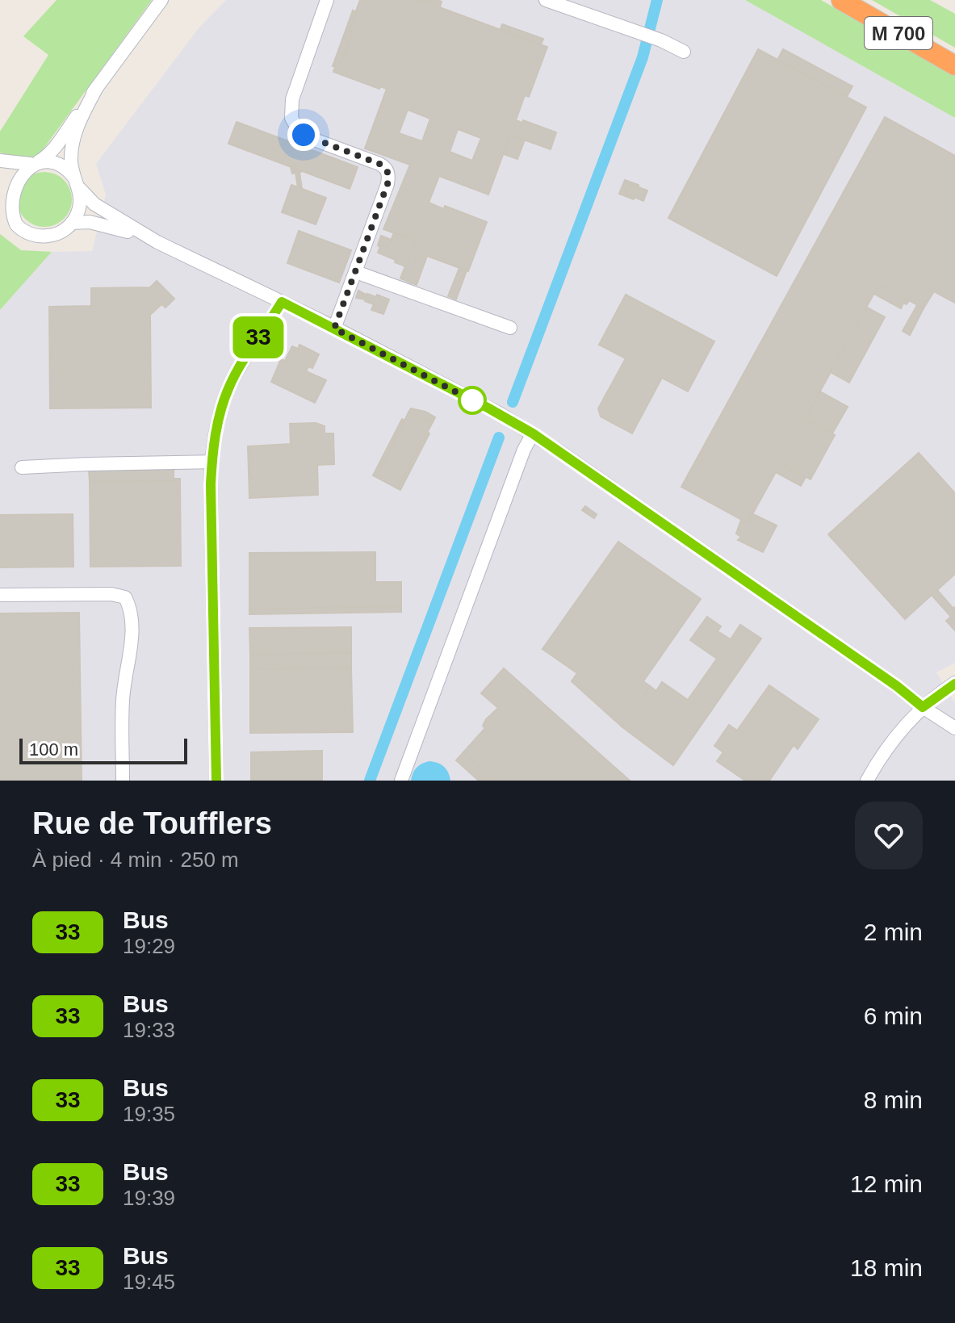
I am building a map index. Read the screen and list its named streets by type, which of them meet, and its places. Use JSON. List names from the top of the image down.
{
  "streets": {
    "highway": ["M 700"]
  },
  "lines": ["bus line 33"],
  "scale_bar": "100 m",
  "page": {
    "on_map": "33",
    "scale": "100 m",
    "heading": ["Rue de Toufflers", "À pied · 4 min · 250 m"],
    "list": [
      {
        "mark": "33",
        "name": "Bus",
        "note": "19:29",
        "value": "2 min"
      },
      {
        "mark": "33",
        "name": "Bus",
        "note": "19:33",
        "value": "6 min"
      },
      {
        "mark": "33",
        "name": "Bus",
        "note": "19:35",
        "value": "8 min"
      },
      {
        "mark": "33",
        "name": "Bus",
        "note": "19:39",
        "value": "12 min"
      },
      {
        "mark": "33",
        "name": "Bus",
        "note": "19:45",
        "value": "18 min"
      }
    ]
  }
}
